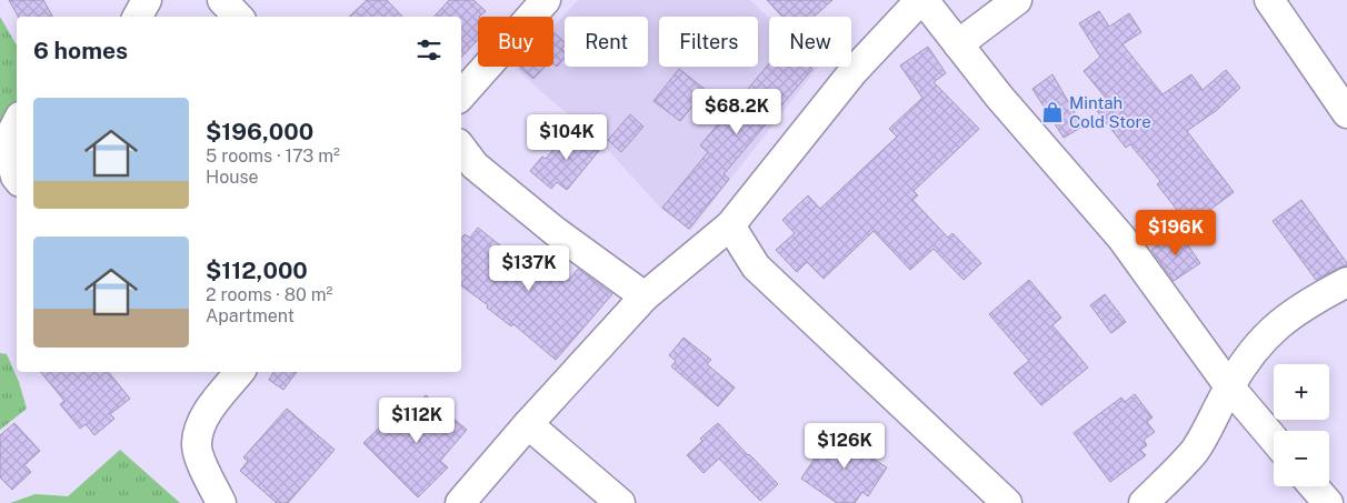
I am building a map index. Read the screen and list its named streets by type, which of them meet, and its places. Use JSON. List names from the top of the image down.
{
  "places": {
    "shop": ["Mintah Cold Store"]
  },
  "page": {
    "chip": [
      "Buy",
      "Rent",
      "Filters",
      "New"
    ],
    "heading": "6 homes",
    "list": [
      {
        "name": "$196,000",
        "note": "5 rooms · 173 m² · House"
      },
      {
        "name": "$112,000",
        "note": "2 rooms · 80 m² · Apartment"
      }
    ],
    "price": [
      "$68.2K",
      "$104K",
      "$196K",
      "$137K",
      "$112K",
      "$126K"
    ],
    "map_buttons": ["+", "−"]
  }
}
